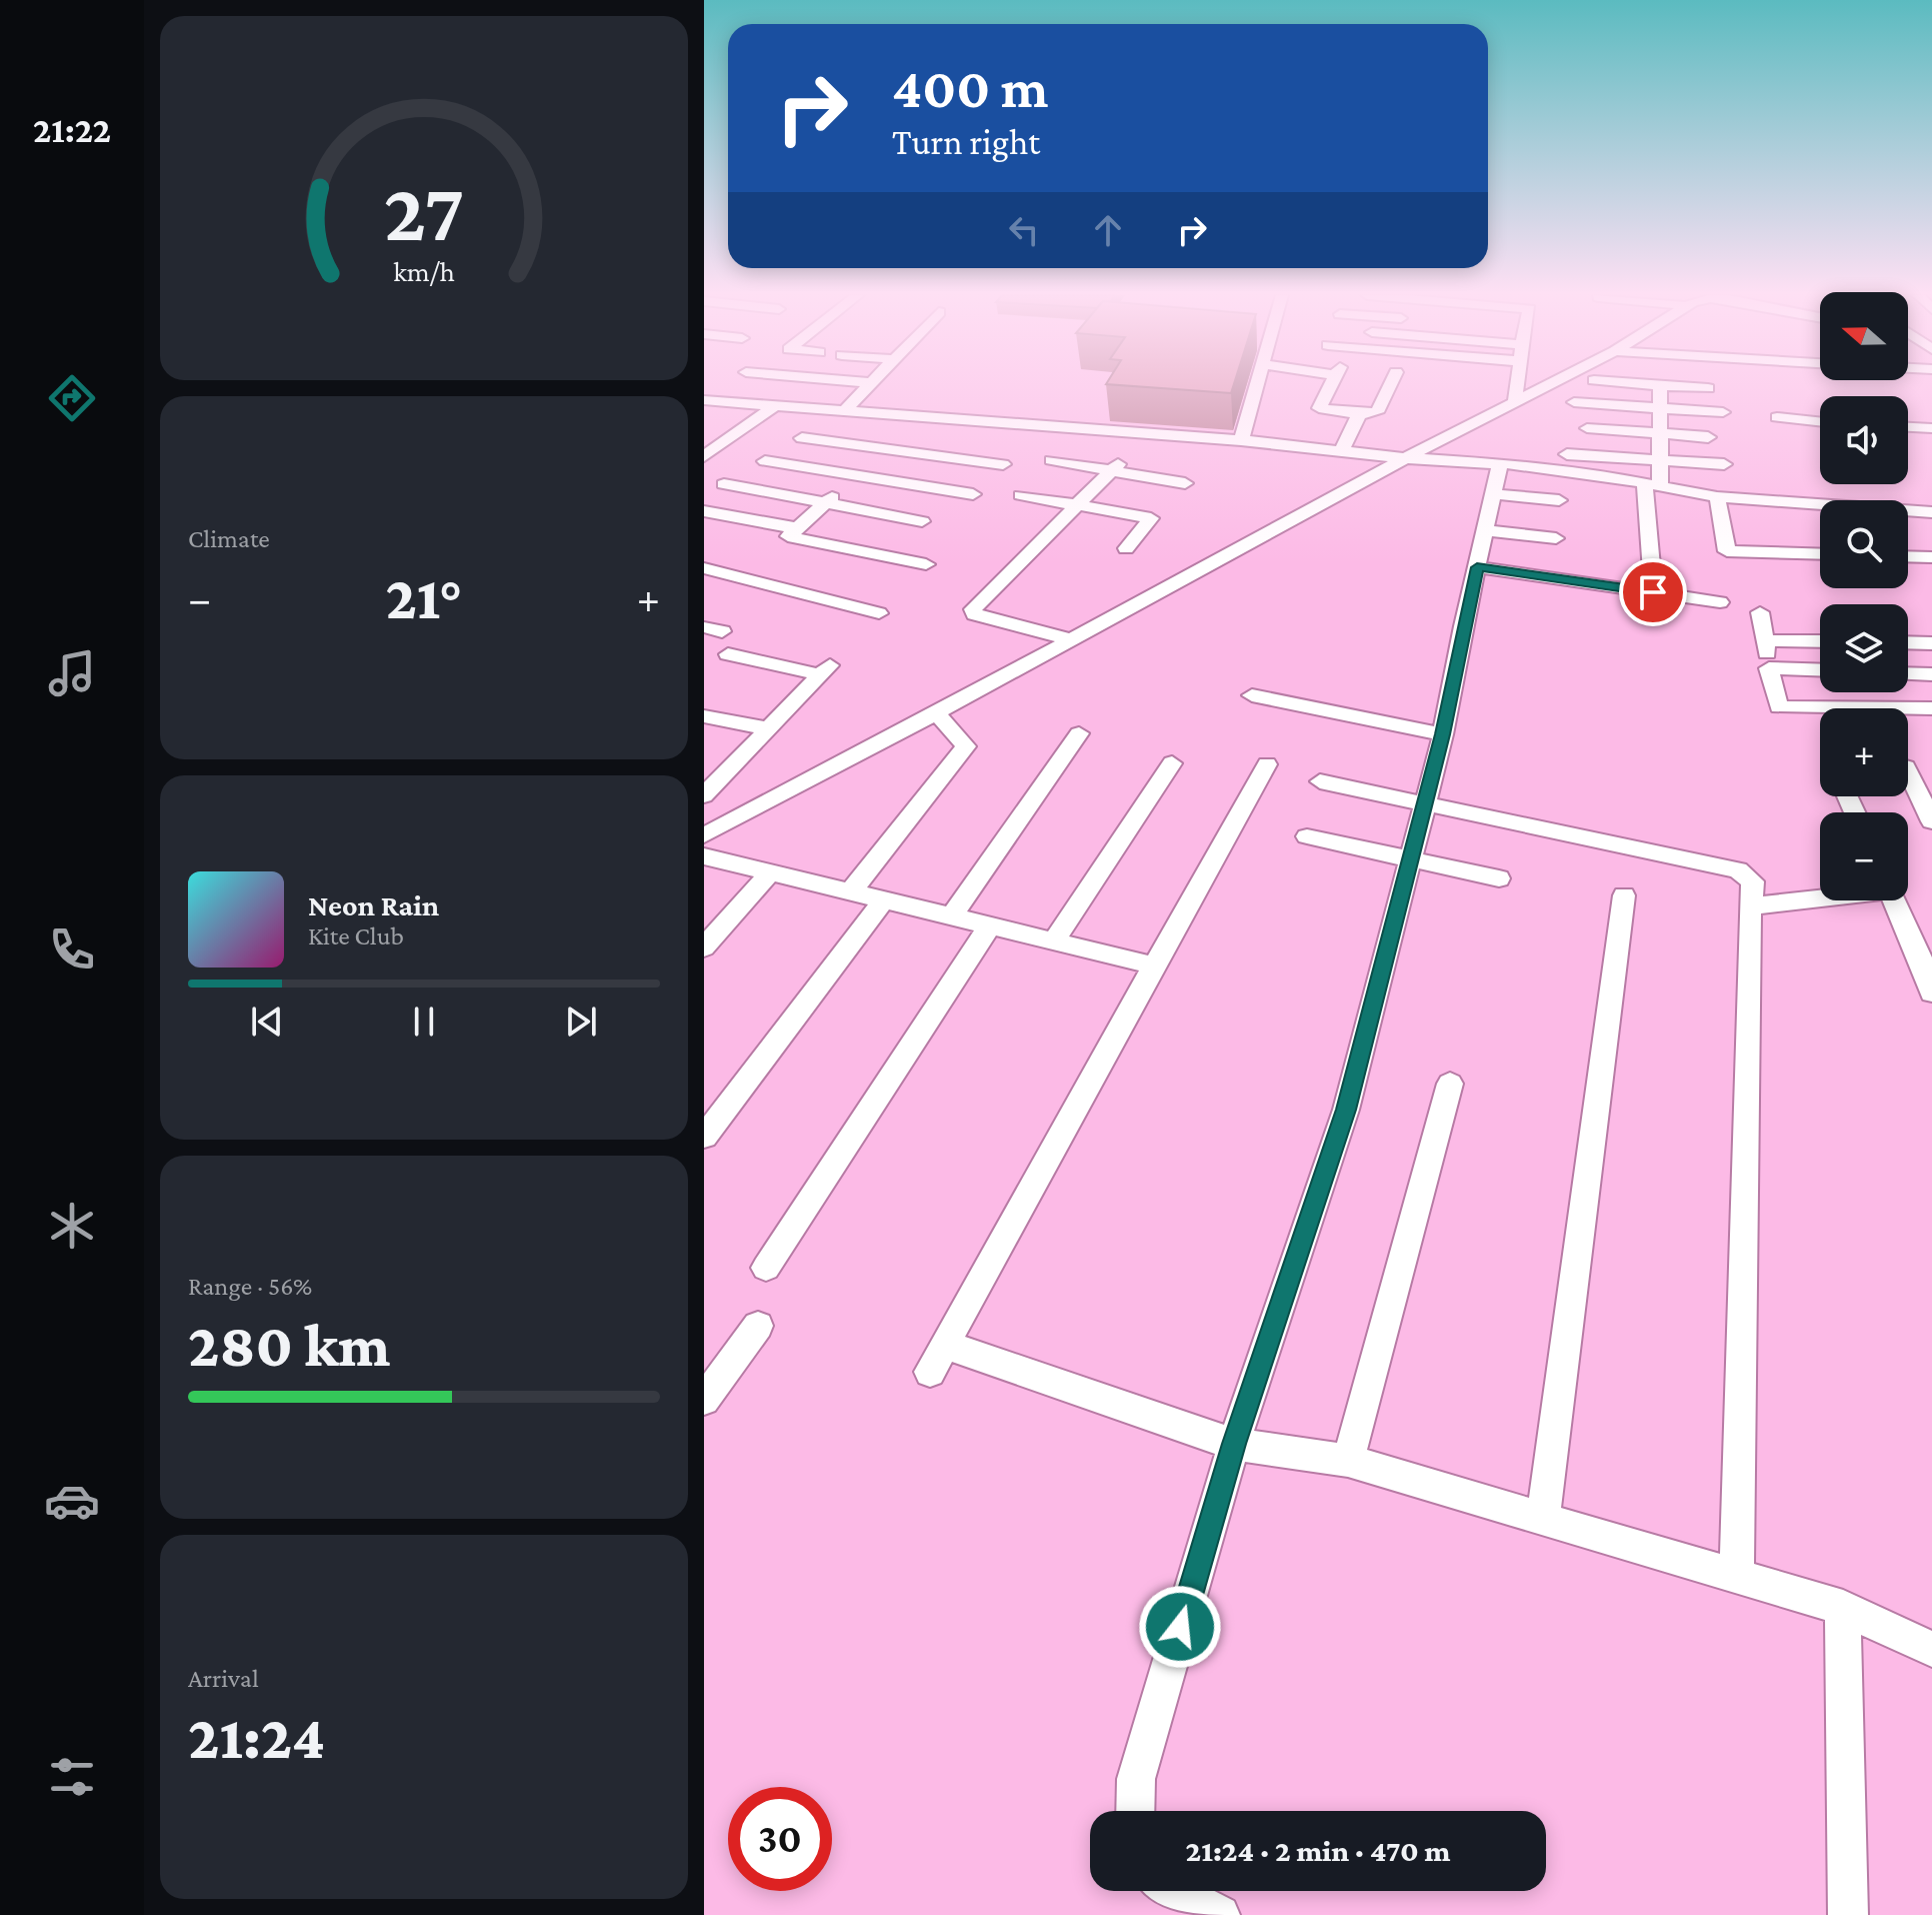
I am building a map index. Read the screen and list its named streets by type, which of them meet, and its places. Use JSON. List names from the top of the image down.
{
  "north": "left",
  "page": {
    "tabs": "21:22",
    "turn": ["400 m", "Turn right"],
    "map_buttons": ["+", "−"],
    "tile": [
      "Climate",
      ["Range · 56%", "280 km"],
      ["Arrival", "21:24"]
    ],
    "heat": ["−", "21°", "+"],
    "song": ["Neon Rain", "Kite Club"],
    "limit": "30",
    "trip": "21:24 · 2 min · 470 m",
    "gauge": ["27", "km/h"]
  }
}
